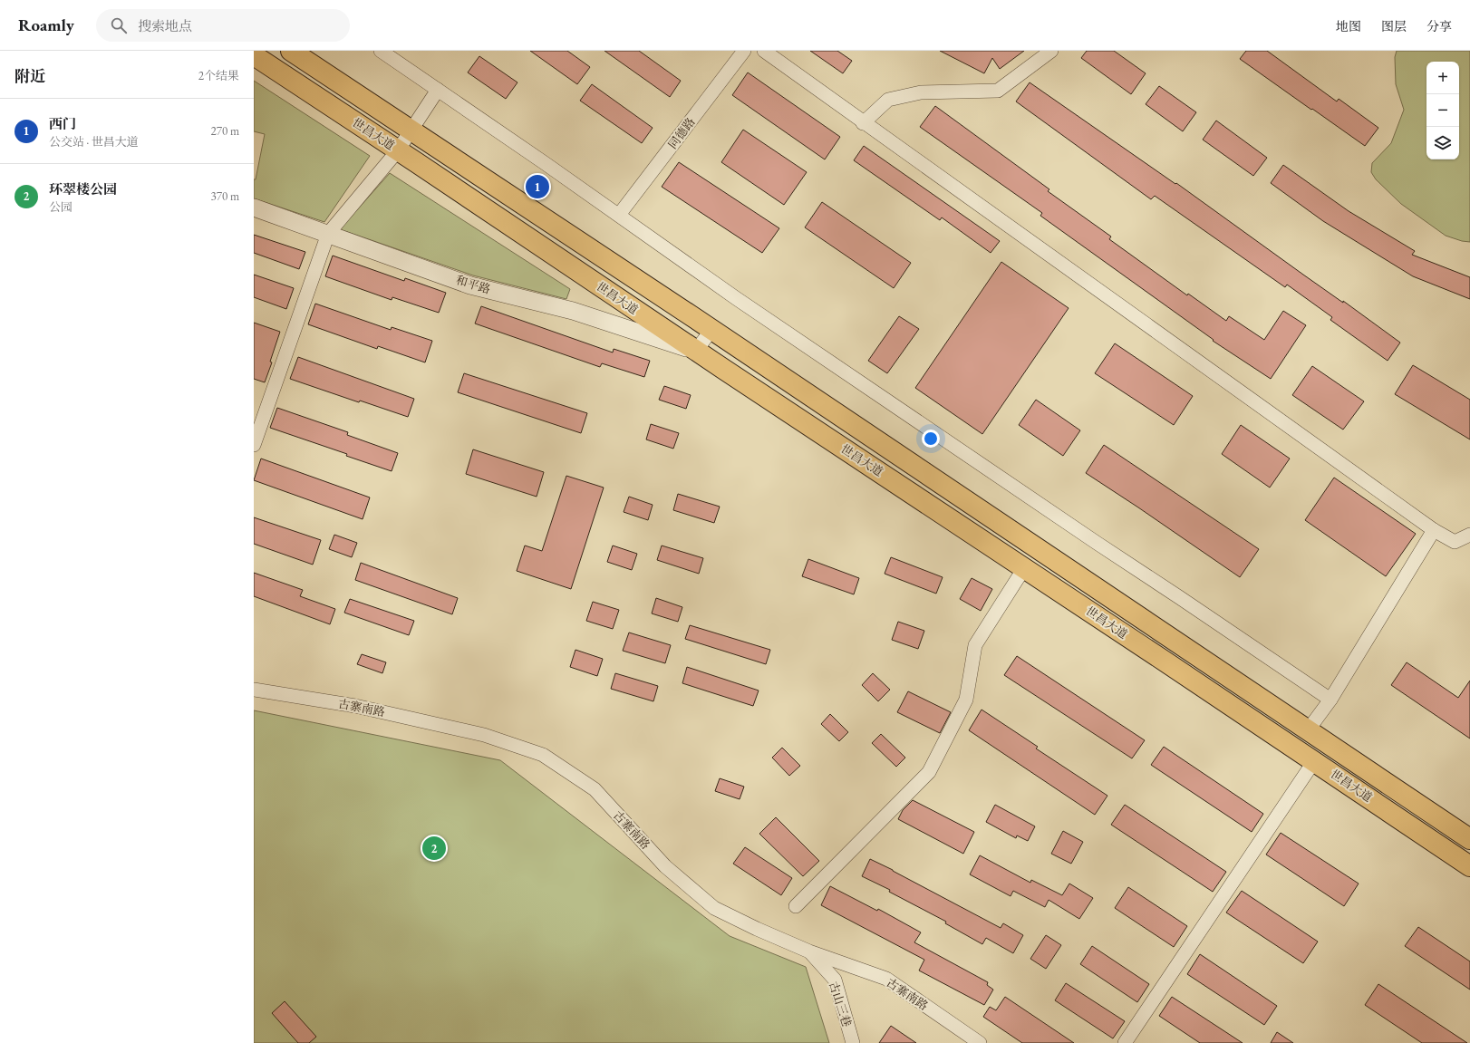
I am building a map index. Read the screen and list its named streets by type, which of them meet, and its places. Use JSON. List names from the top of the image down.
{
  "streets": {
    "main road": ["世昌大道"],
    "street": [
      "同德路",
      "和平路",
      "古寨南路",
      "古山三巷"
    ]
  },
  "crossings": [
    ["世昌大道", "和平路"],
    ["古寨南路", "古山三巷"]
  ],
  "page": {
    "header": "Roamly",
    "search": "搜索地点",
    "nav": ["地图", "图层", "分享"],
    "heading": ["附近", "2个结果"],
    "map_buttons": ["+", "−"],
    "list": [
      {
        "mark": "1",
        "name": "西门",
        "note": "公交站 · 世昌大道",
        "value": "270 m"
      },
      {
        "mark": "2",
        "name": "环翠楼公园",
        "note": "公园",
        "value": "370 m"
      }
    ],
    "pins": ["1", "2"]
  }
}
